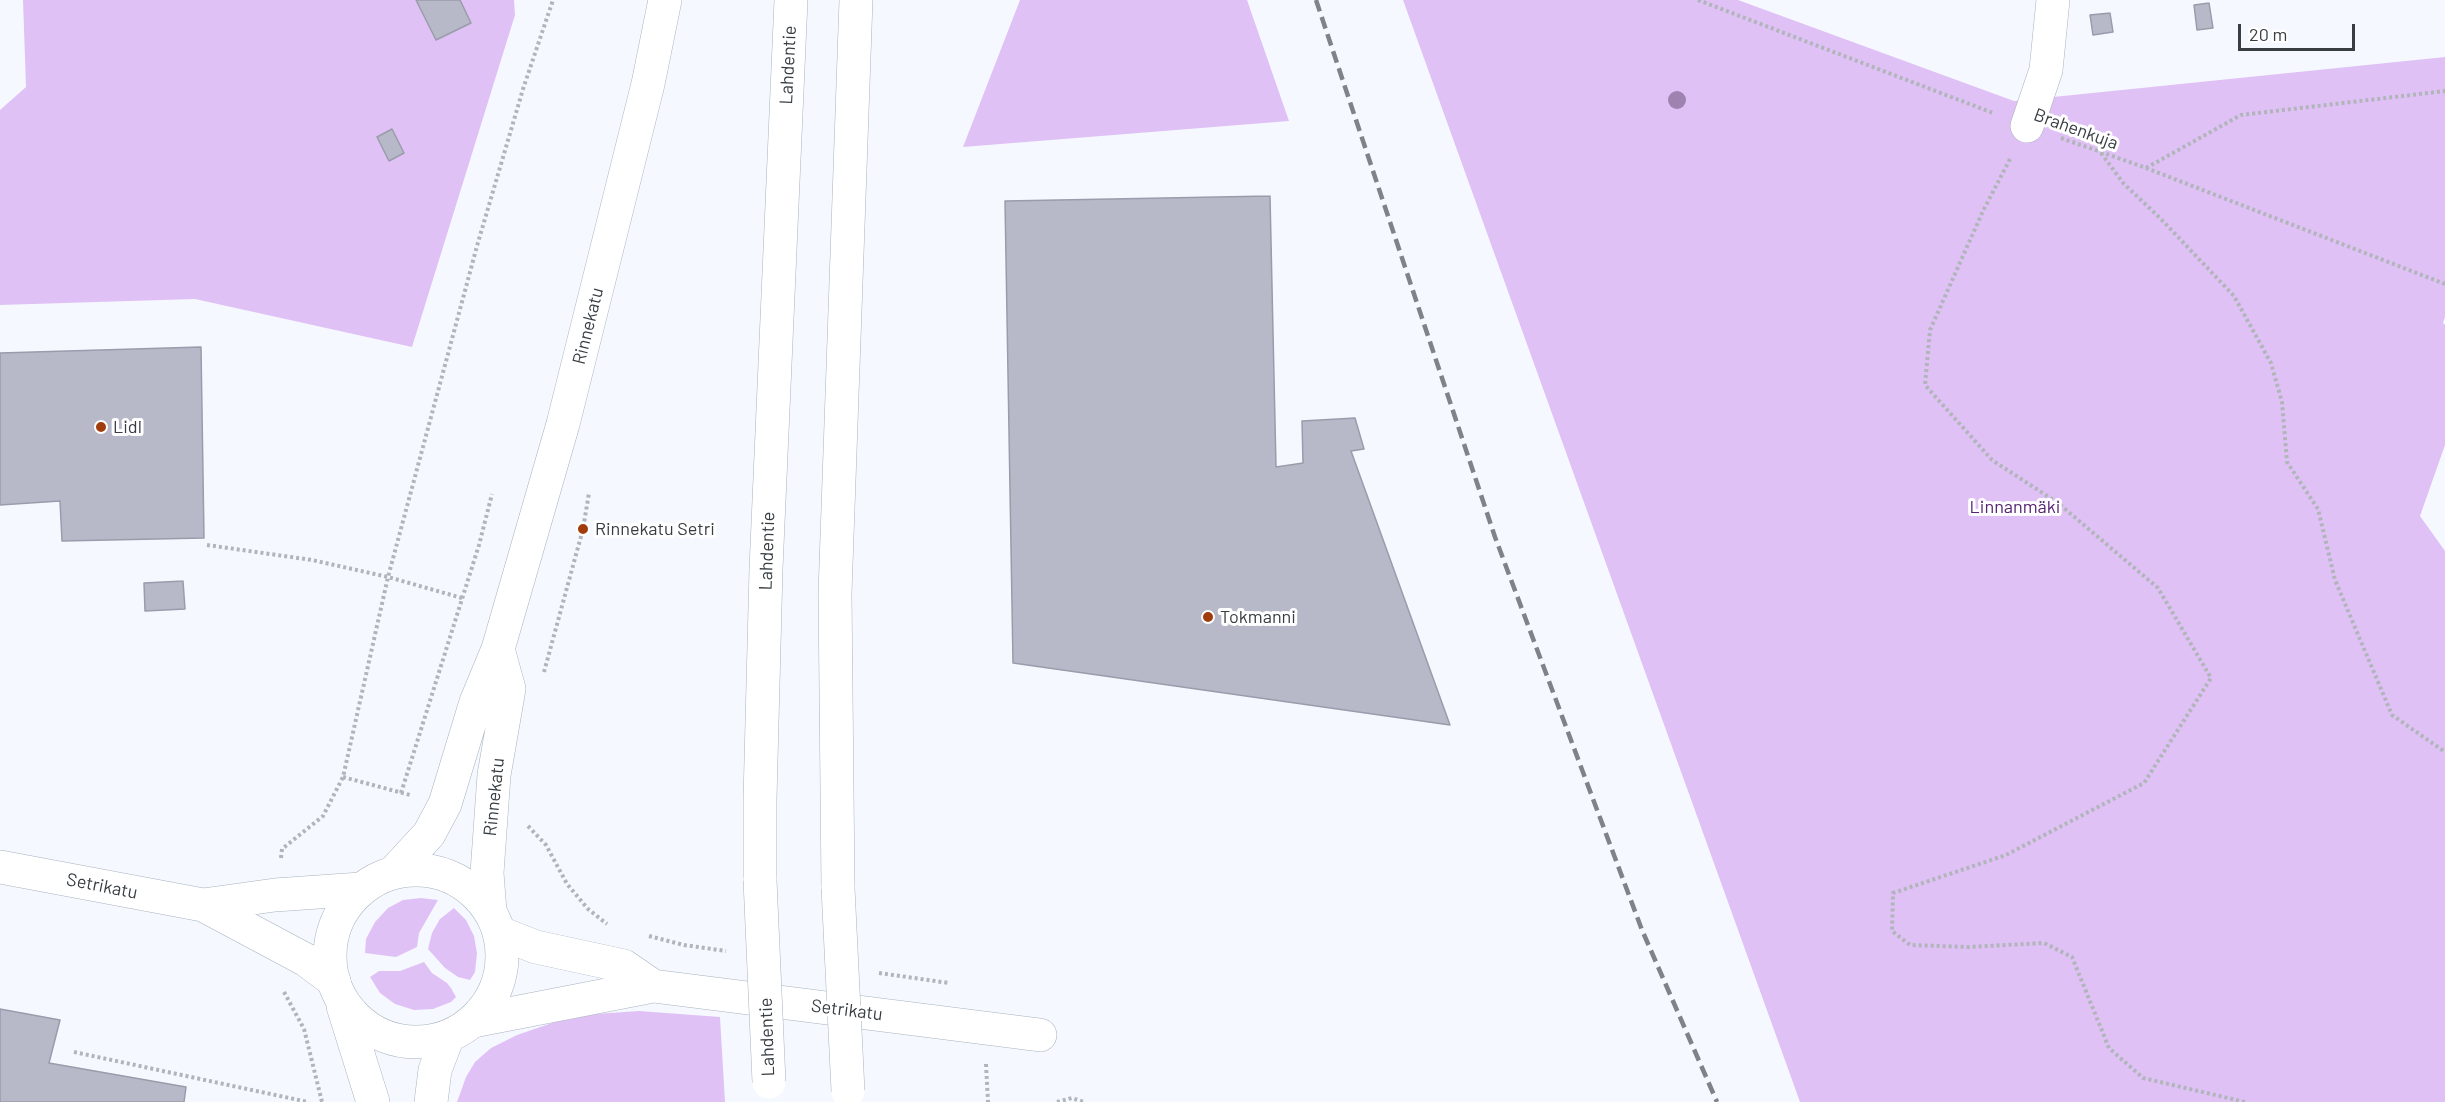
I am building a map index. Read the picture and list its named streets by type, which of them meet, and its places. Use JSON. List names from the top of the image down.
{
  "streets": {
    "main road": ["Lahdentie", "Rinnekatu", "Setrikatu"],
    "path": ["Brahenkuja"]
  },
  "crossings": [
    ["Rinnekatu", "Setrikatu"]
  ],
  "parks": ["Linnanmäki"],
  "places": ["Lidl", "Rinnekatu Setri", "Tokmanni"],
  "scale_bar": "20 m"
}
